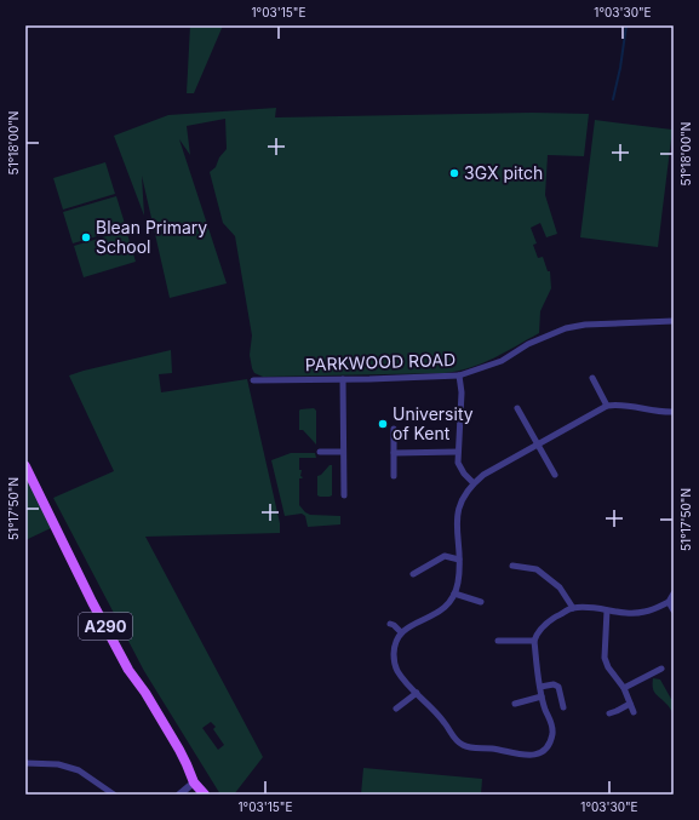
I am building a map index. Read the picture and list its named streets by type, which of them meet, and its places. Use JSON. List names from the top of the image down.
{
  "streets": {
    "main road": ["A290"],
    "street": ["PARKWOOD ROAD"]
  },
  "places": ["3GX pitch", "Blean Primary School", "University of Kent"],
  "coordinates": [
    "1°03'15\"E",
    "1°03'30\"E",
    "51°18'00\"N",
    "51°17'50\"N"
  ]
}
